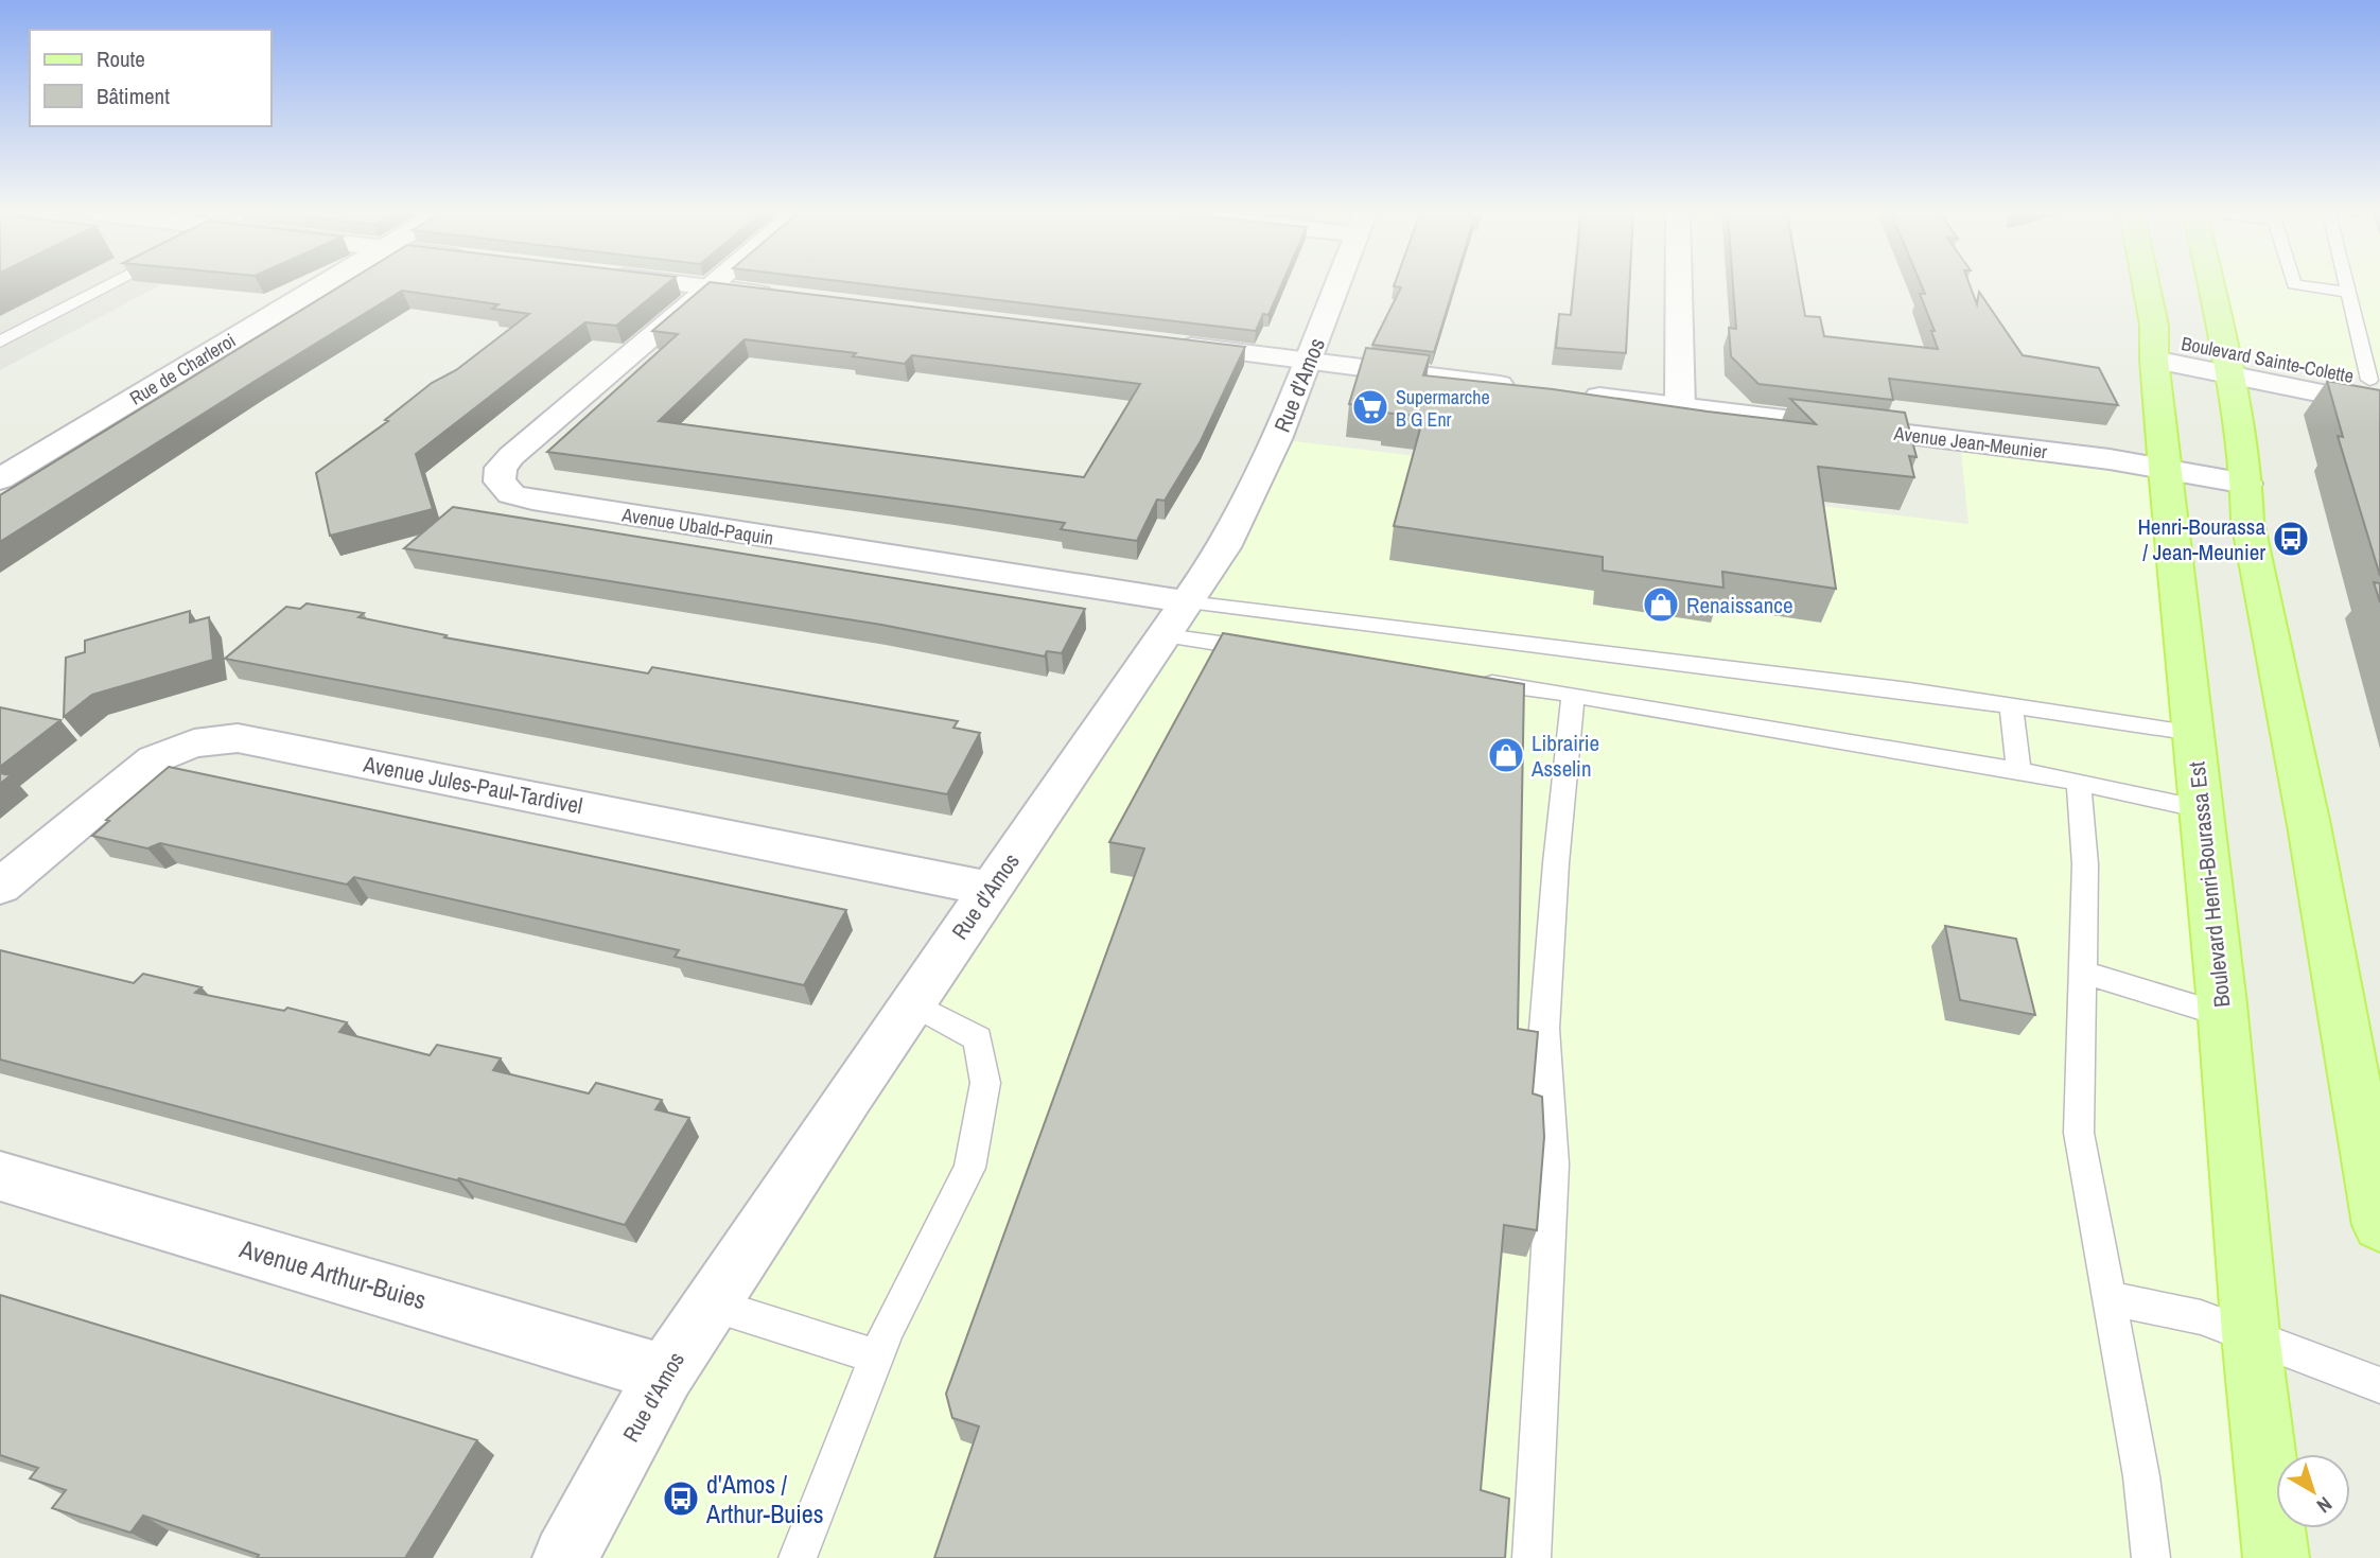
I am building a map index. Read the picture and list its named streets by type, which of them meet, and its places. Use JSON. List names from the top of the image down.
{
  "streets": {
    "main road": ["Boulevard Henri-Bourassa Est"],
    "street": [
      "Boulevard Sainte-Colette",
      "Rue de Charleroi",
      "Rue d'Amos",
      "Avenue Jean-Meunier",
      "Avenue Ubald-Paquin",
      "Avenue Jules-Paul-Tardivel",
      "Avenue Arthur-Buies"
    ]
  },
  "crossings": [
    ["Boulevard Sainte-Colette", "Boulevard Henri-Bourassa Est"],
    ["Rue d'Amos", "Avenue Ubald-Paquin"],
    ["Rue d'Amos", "Avenue Jules-Paul-Tardivel"],
    ["Rue d'Amos", "Avenue Arthur-Buies"],
    ["Avenue Jean-Meunier", "Boulevard Henri-Bourassa Est"]
  ],
  "places": {
    "supermarket": ["Supermarche B G Enr"],
    "bus stop": ["Henri-Bourassa / Jean-Meunier", "d'Amos / Arthur-Buies"],
    "shop": ["Renaissance", "Librairie Asselin"]
  },
  "legend": ["Route", "Bâtiment"],
  "north": "bottom right"
}
